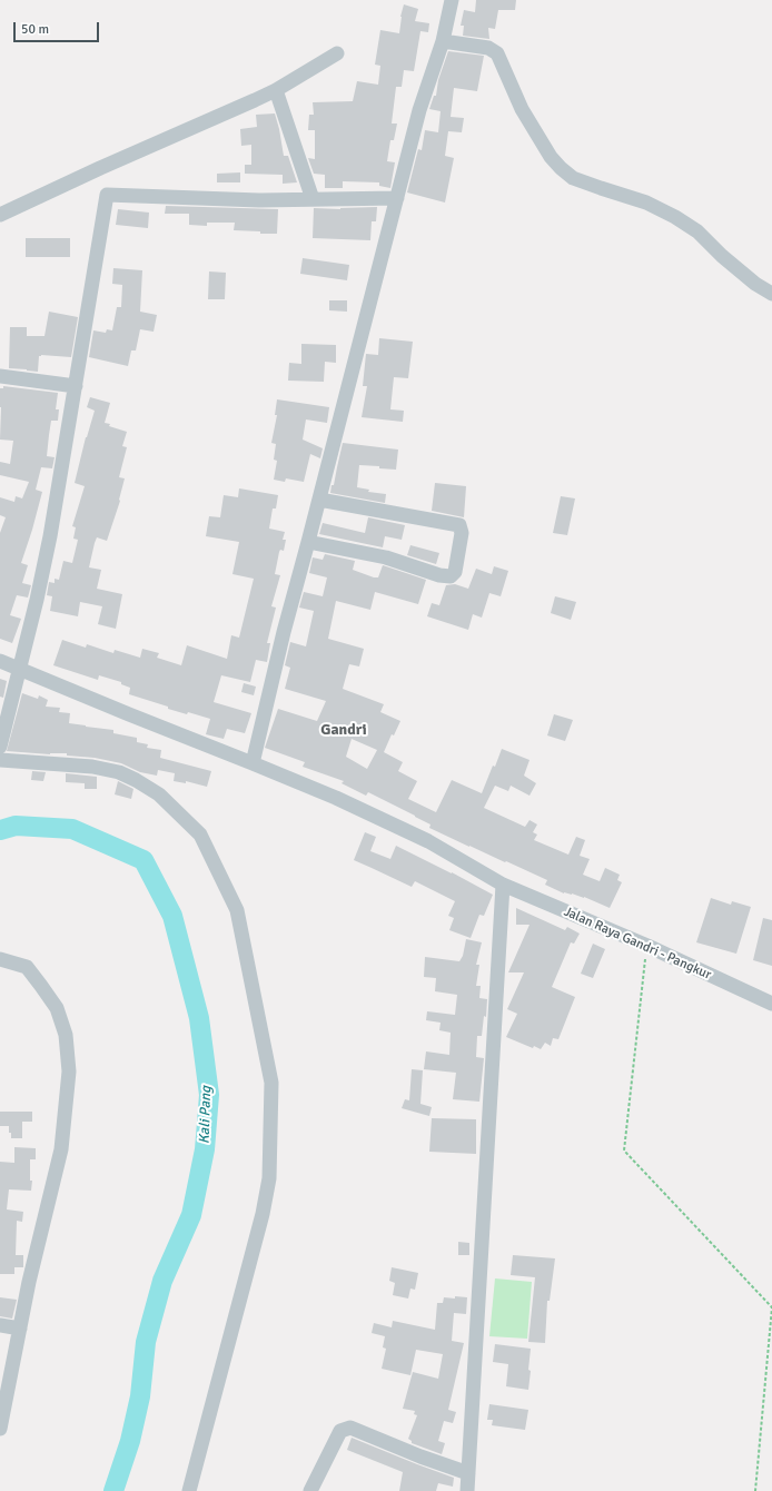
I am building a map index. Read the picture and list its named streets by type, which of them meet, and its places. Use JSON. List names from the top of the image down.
{
  "streets": {
    "street": ["Jalan Raya Gandri - Pangkur"]
  },
  "districts": ["Gandri"],
  "water": ["Kali Pang"],
  "scale_bar": "50 m"
}
